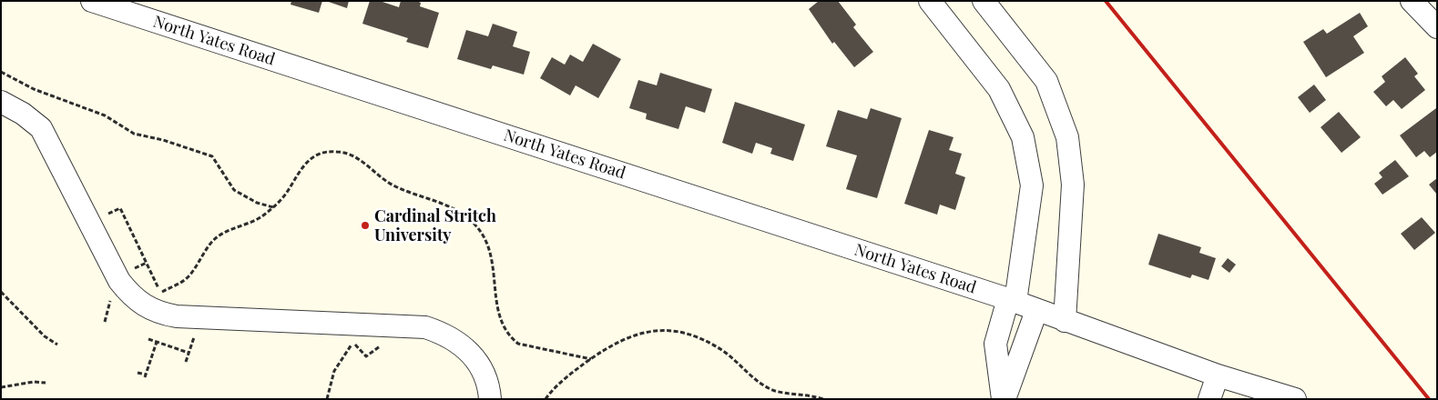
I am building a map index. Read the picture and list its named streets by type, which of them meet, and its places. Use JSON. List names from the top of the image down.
{
  "streets": {
    "street": ["North Yates Road"]
  },
  "places": ["Cardinal Stritch University"]
}
